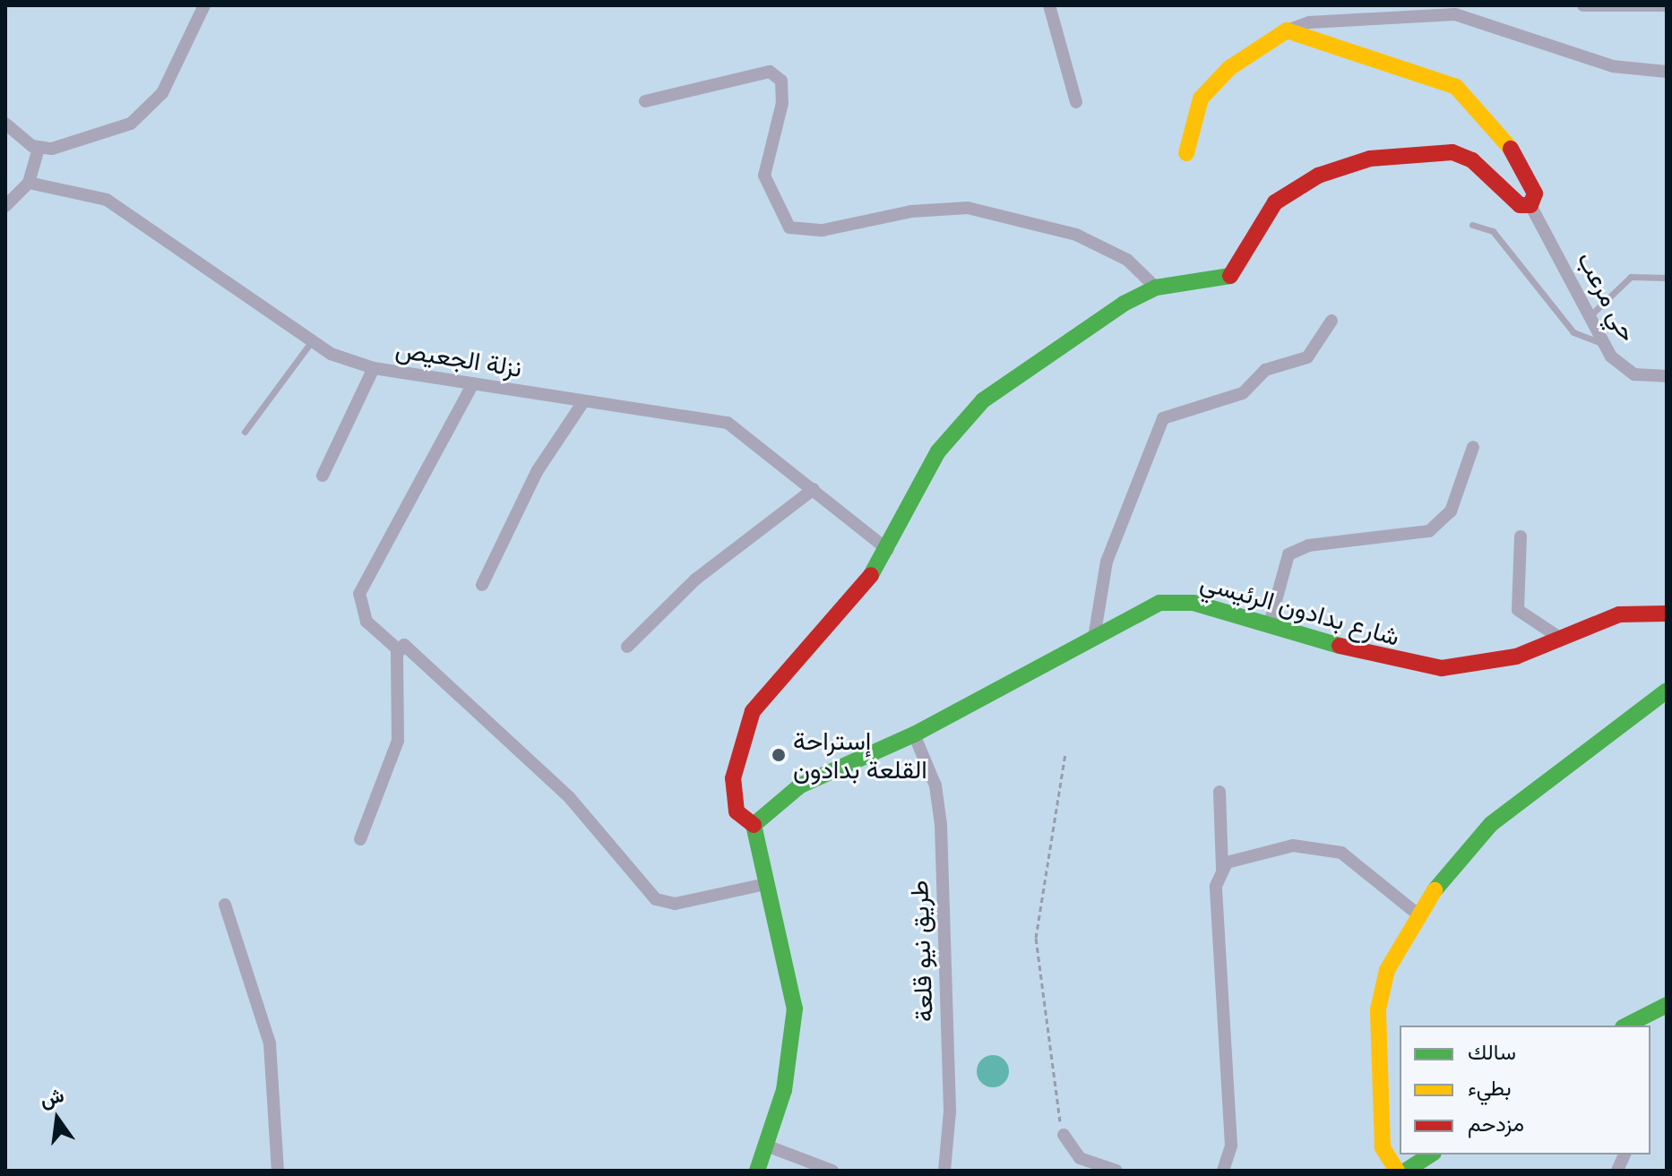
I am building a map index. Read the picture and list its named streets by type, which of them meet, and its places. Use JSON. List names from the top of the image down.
{
  "streets": {
    "main road": ["شارع بدادون الرئيسي"],
    "street": ["حي مرعب", "نزلة الجعيص", "طريق نيو قلعة"]
  },
  "crossings": [
    ["شارع بدادون الرئيسي", "طريق نيو قلعة"]
  ],
  "places": ["إستراحة القلعة بدادون"],
  "legend": ["سالك", "بطيء", "مزدحم"],
  "north": "top"
}
